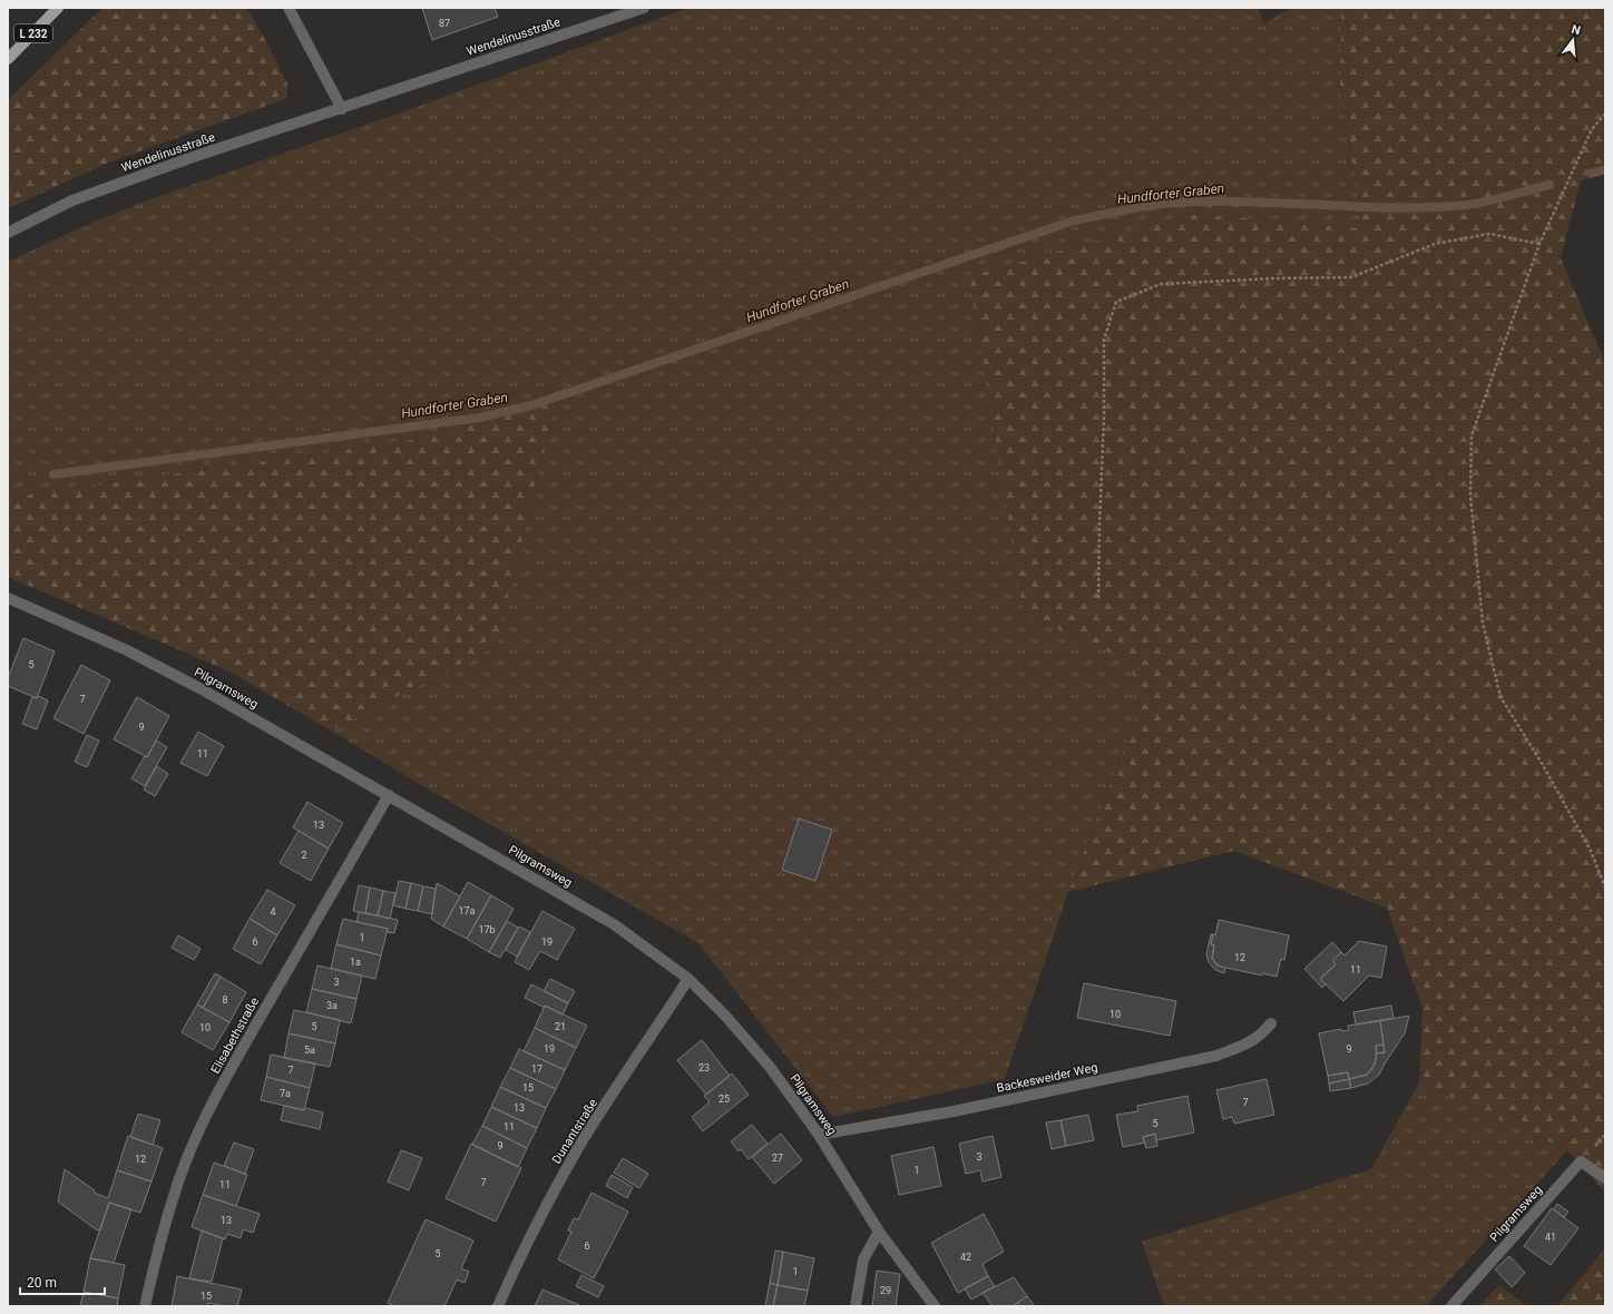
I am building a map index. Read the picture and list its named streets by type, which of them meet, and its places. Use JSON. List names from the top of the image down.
{
  "streets": {
    "main road": ["L 232"],
    "street": [
      "Wendelinusstraße",
      "Pilgramsweg",
      "Elisabethstraße",
      "Backesweider Weg",
      "Dunantstraße"
    ]
  },
  "crossings": [
    ["Pilgramsweg", "Elisabethstraße"],
    ["Pilgramsweg", "Backesweider Weg"],
    ["Pilgramsweg", "Dunantstraße"]
  ],
  "water": ["Hundforter Graben"],
  "house_numbers": [
    "87",
    "5",
    "7",
    "9",
    "11",
    "13",
    "2",
    "17a",
    "4",
    "17b",
    "1",
    "6",
    "19",
    "12",
    "1a",
    "11",
    "3",
    "8",
    "3a",
    "10",
    "5",
    "21",
    "10",
    "19",
    "9",
    "5a",
    "23",
    "17",
    "7",
    "15",
    "7a",
    "25",
    "7",
    "13",
    "5",
    "11",
    "9",
    "3",
    "27",
    "12",
    "1",
    "7",
    "11",
    "13",
    "41",
    "6",
    "5",
    "42",
    "1",
    "29",
    "15"
  ],
  "scale_bar": "20 m",
  "north": "top"
}
